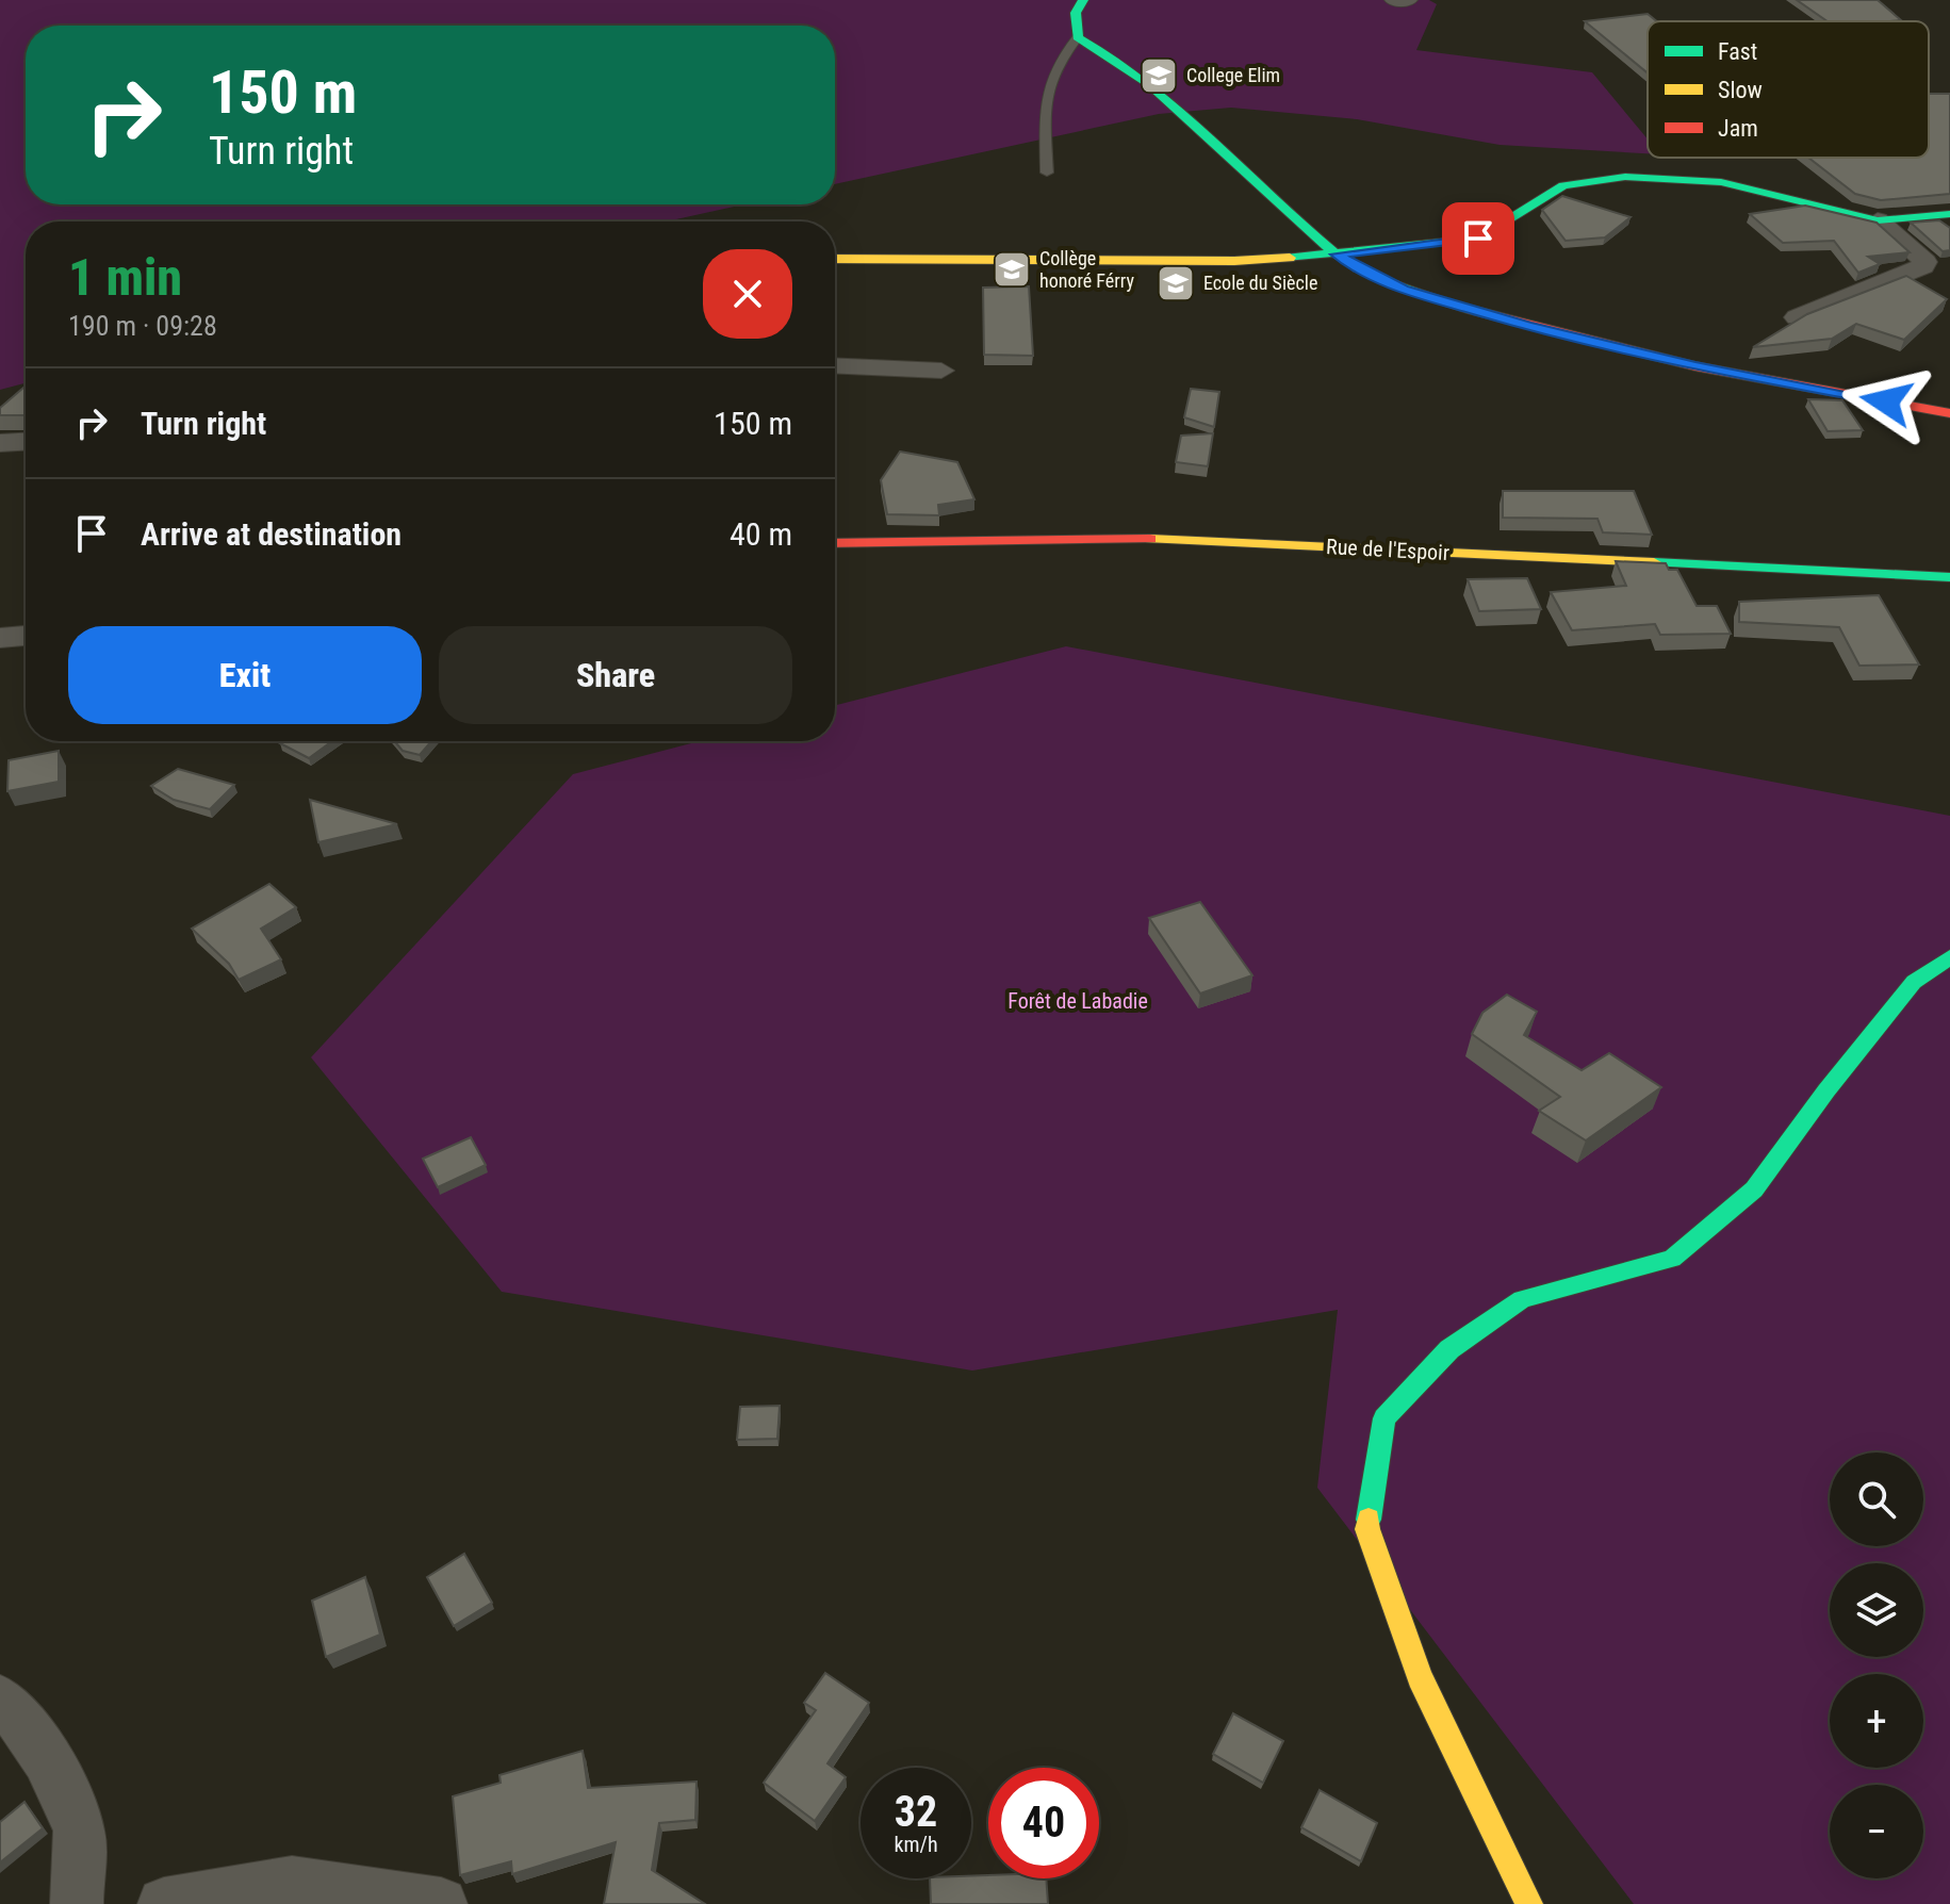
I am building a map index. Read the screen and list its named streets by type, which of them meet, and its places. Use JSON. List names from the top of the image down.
{
  "streets": {
    "street": ["Rue de l'Espoir"]
  },
  "parks": ["Forêt de Labadie"],
  "places": {
    "school or university": ["College Elim", "Collège honoré Férry", "Ecole du Siècle"]
  },
  "legend": ["Fast", "Slow", "Jam"],
  "page": {
    "turn": ["150 m", "Turn right"],
    "heading": ["1 min", "190 m · 09:28"],
    "list": [
      {
        "name": "Turn right",
        "value": "150 m"
      },
      {
        "name": "Arrive at destination",
        "value": "40 m"
      }
    ],
    "buttons": ["Exit", "Share"],
    "map_buttons": ["+", "−"],
    "speed": "32 km/h",
    "limit": "40"
  }
}
